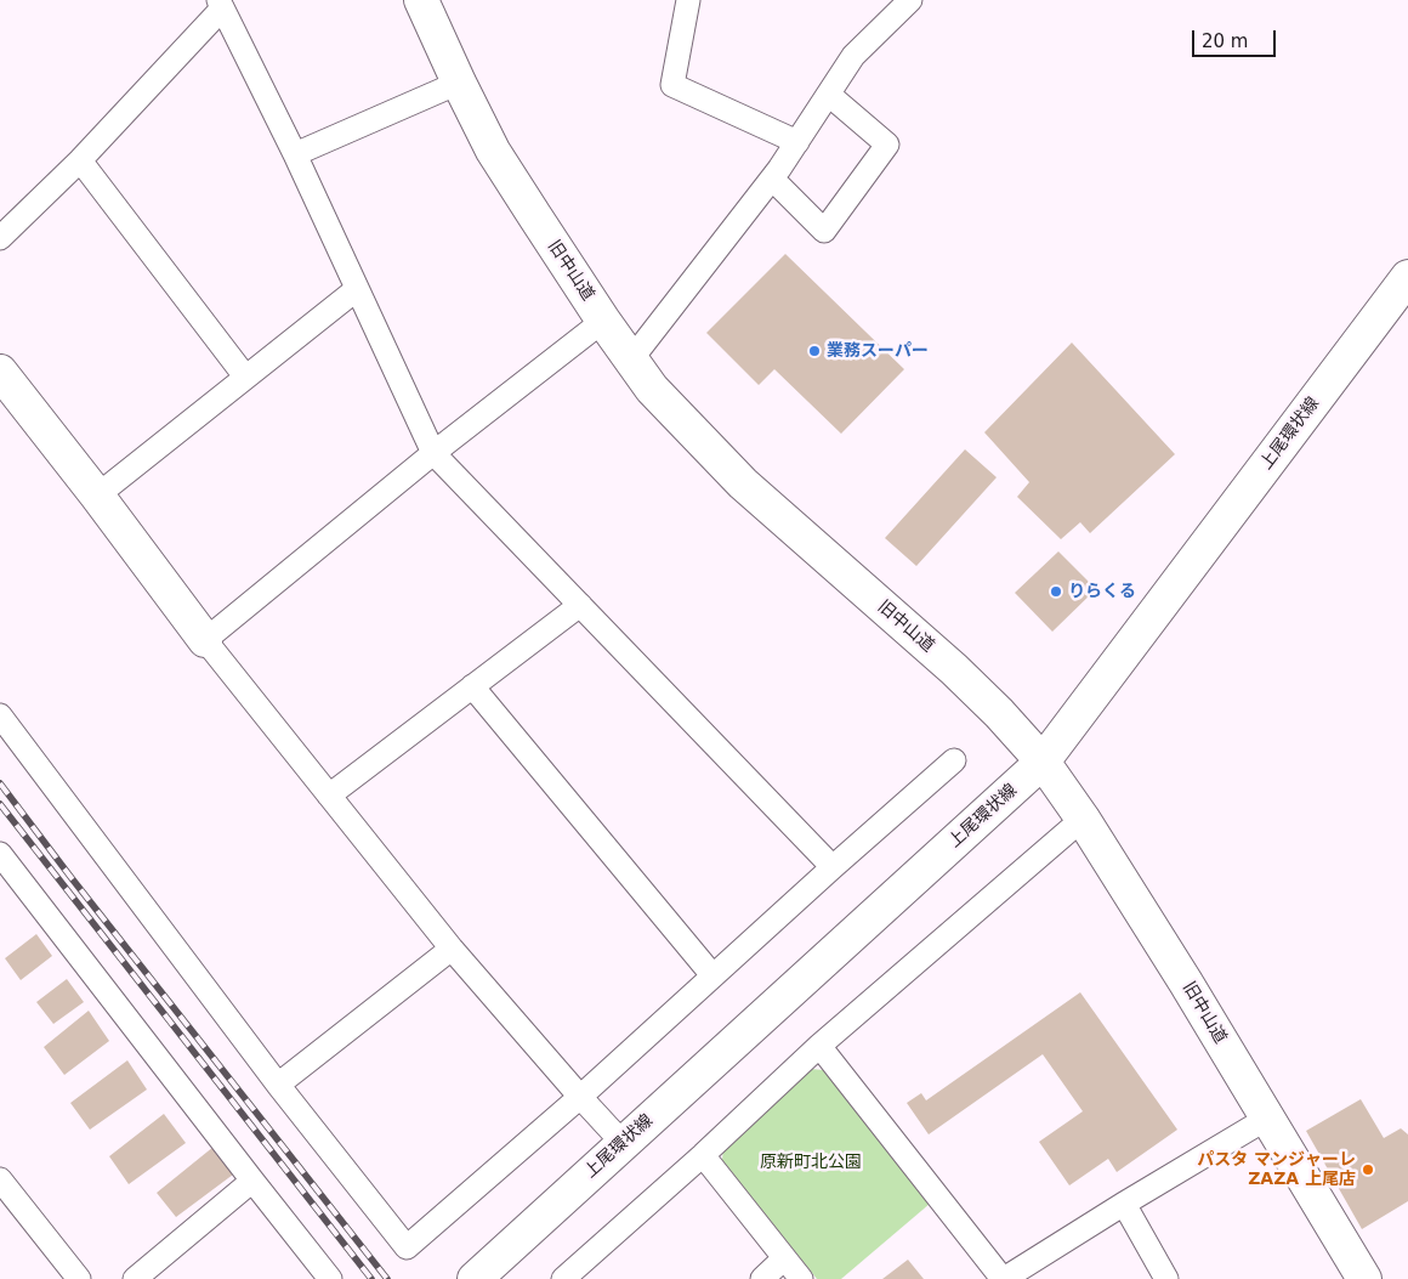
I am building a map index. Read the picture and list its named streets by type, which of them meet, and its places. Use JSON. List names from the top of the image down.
{
  "streets": {
    "main road": ["旧中山道", "上尾環状線"]
  },
  "crossings": [
    ["旧中山道", "上尾環状線"]
  ],
  "parks": ["原新町北公園"],
  "places": ["業務スーパー", "りらくる", "パスタ マンジャーレ ZAZA 上尾店"],
  "scale_bar": "20 m"
}
